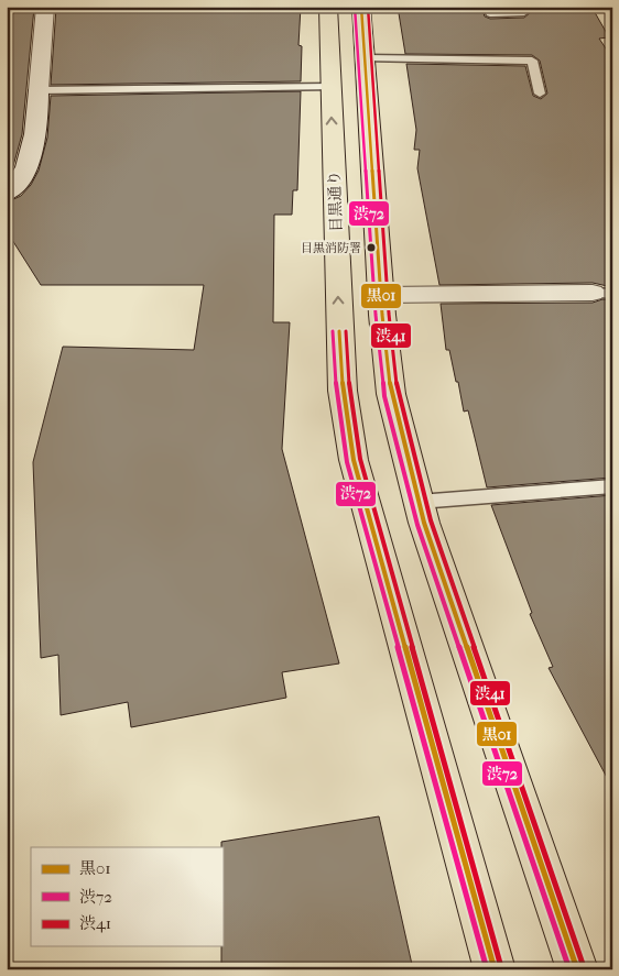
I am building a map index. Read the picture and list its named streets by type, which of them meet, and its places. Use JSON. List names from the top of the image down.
{
  "streets": {
    "main road": ["目黒通り"]
  },
  "places": ["目黒消防署"],
  "lines": ["transit line 黒01", "transit line 渋72", "transit line 渋41"],
  "legend": ["黒01", "渋72", "渋41"]
}
